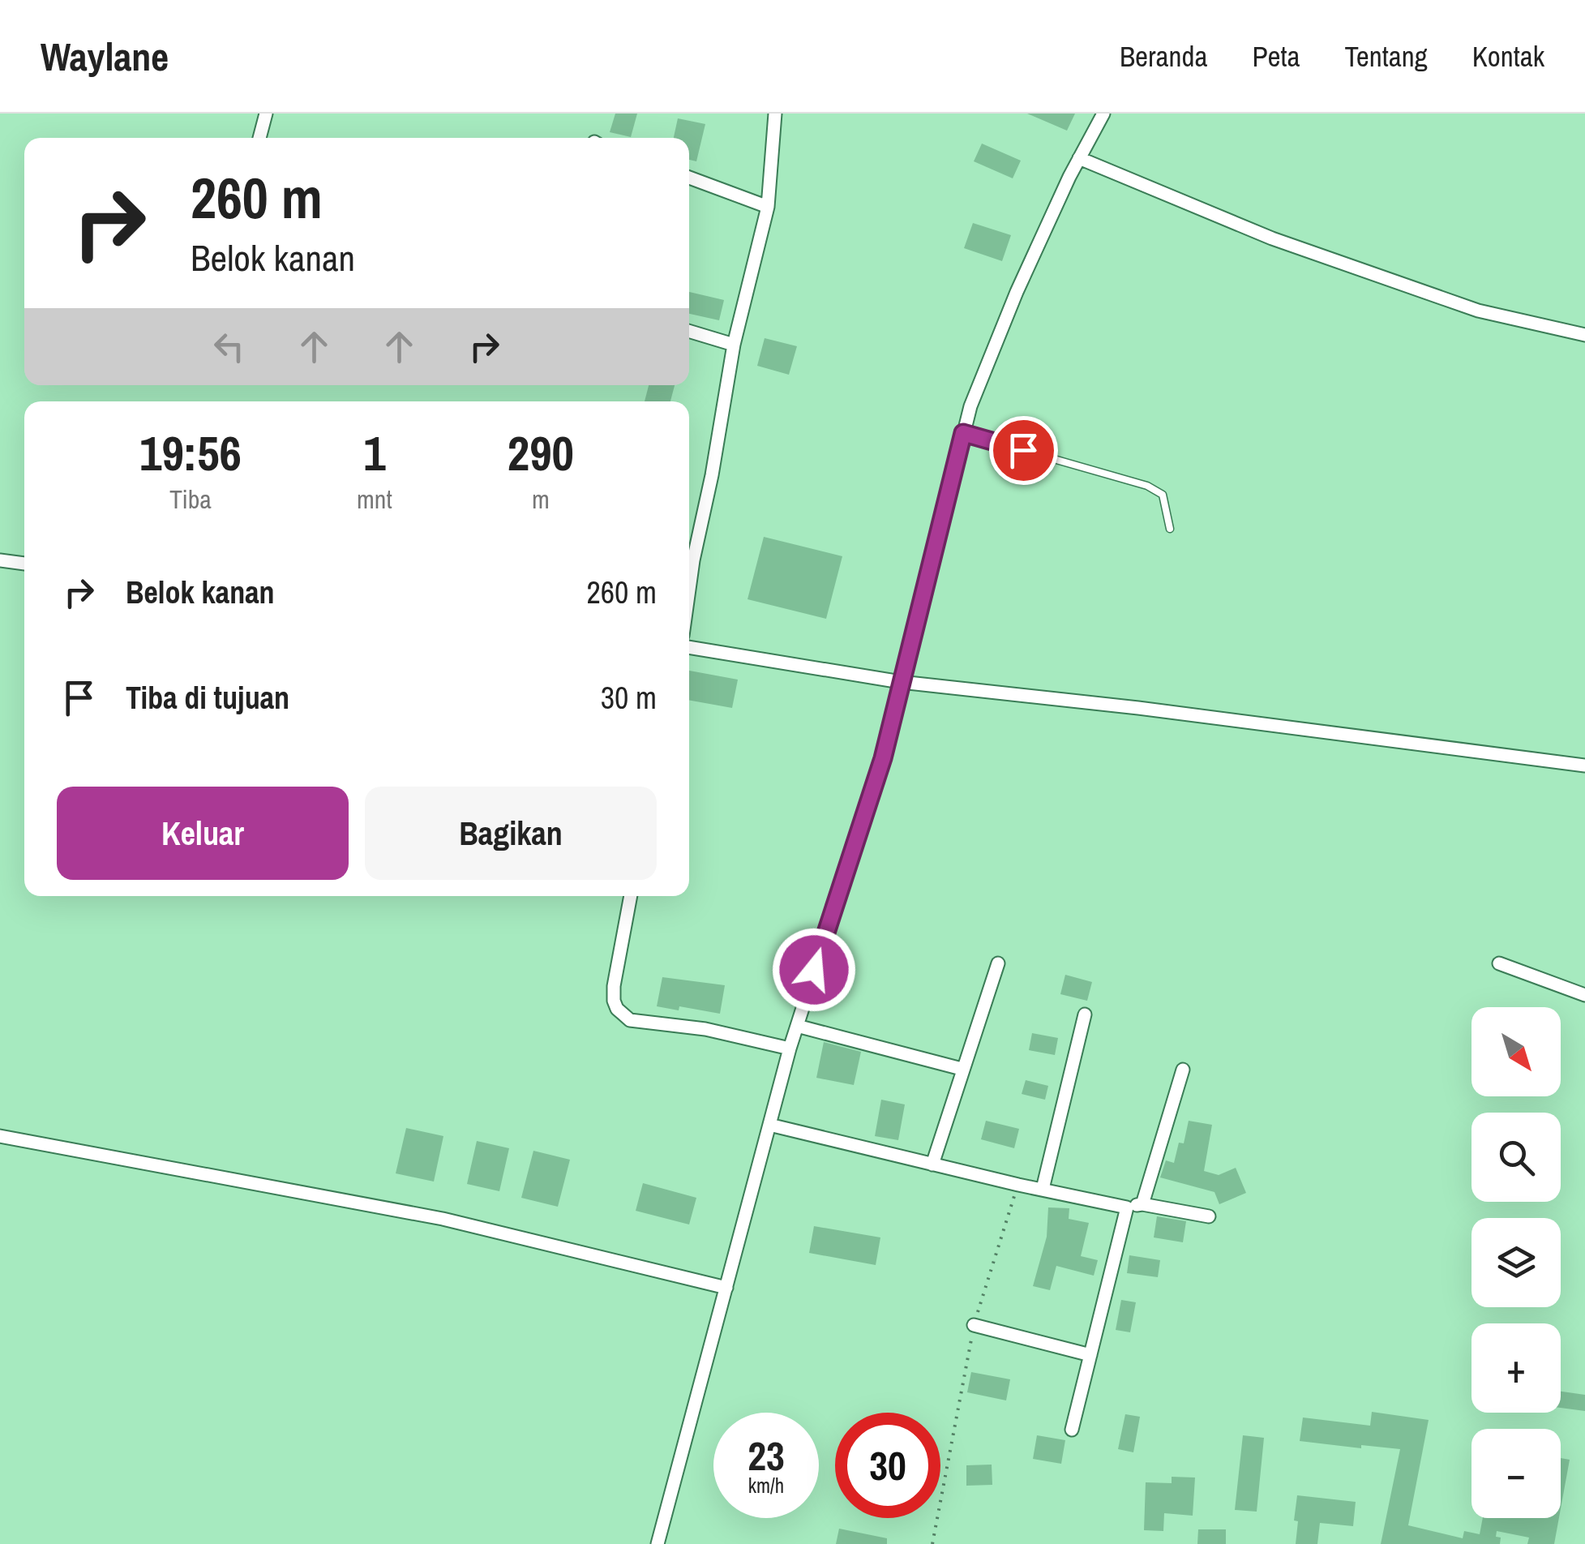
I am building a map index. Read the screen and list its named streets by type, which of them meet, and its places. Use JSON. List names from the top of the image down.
{
  "north": "bottom right",
  "page": {
    "header": "Waylane",
    "nav": [
      "Beranda",
      "Peta",
      "Tentang",
      "Kontak"
    ],
    "turn": ["260 m", "Belok kanan"],
    "eta": [
      "19:56",
      "Tiba",
      "1",
      "mnt",
      "290",
      "m"
    ],
    "list": [
      {
        "name": "Belok kanan",
        "value": "260 m"
      },
      {
        "name": "Tiba di tujuan",
        "value": "30 m"
      }
    ],
    "buttons": ["Keluar", "Bagikan"],
    "map_buttons": ["+", "−"],
    "speed": "23 km/h",
    "limit": "30"
  }
}
